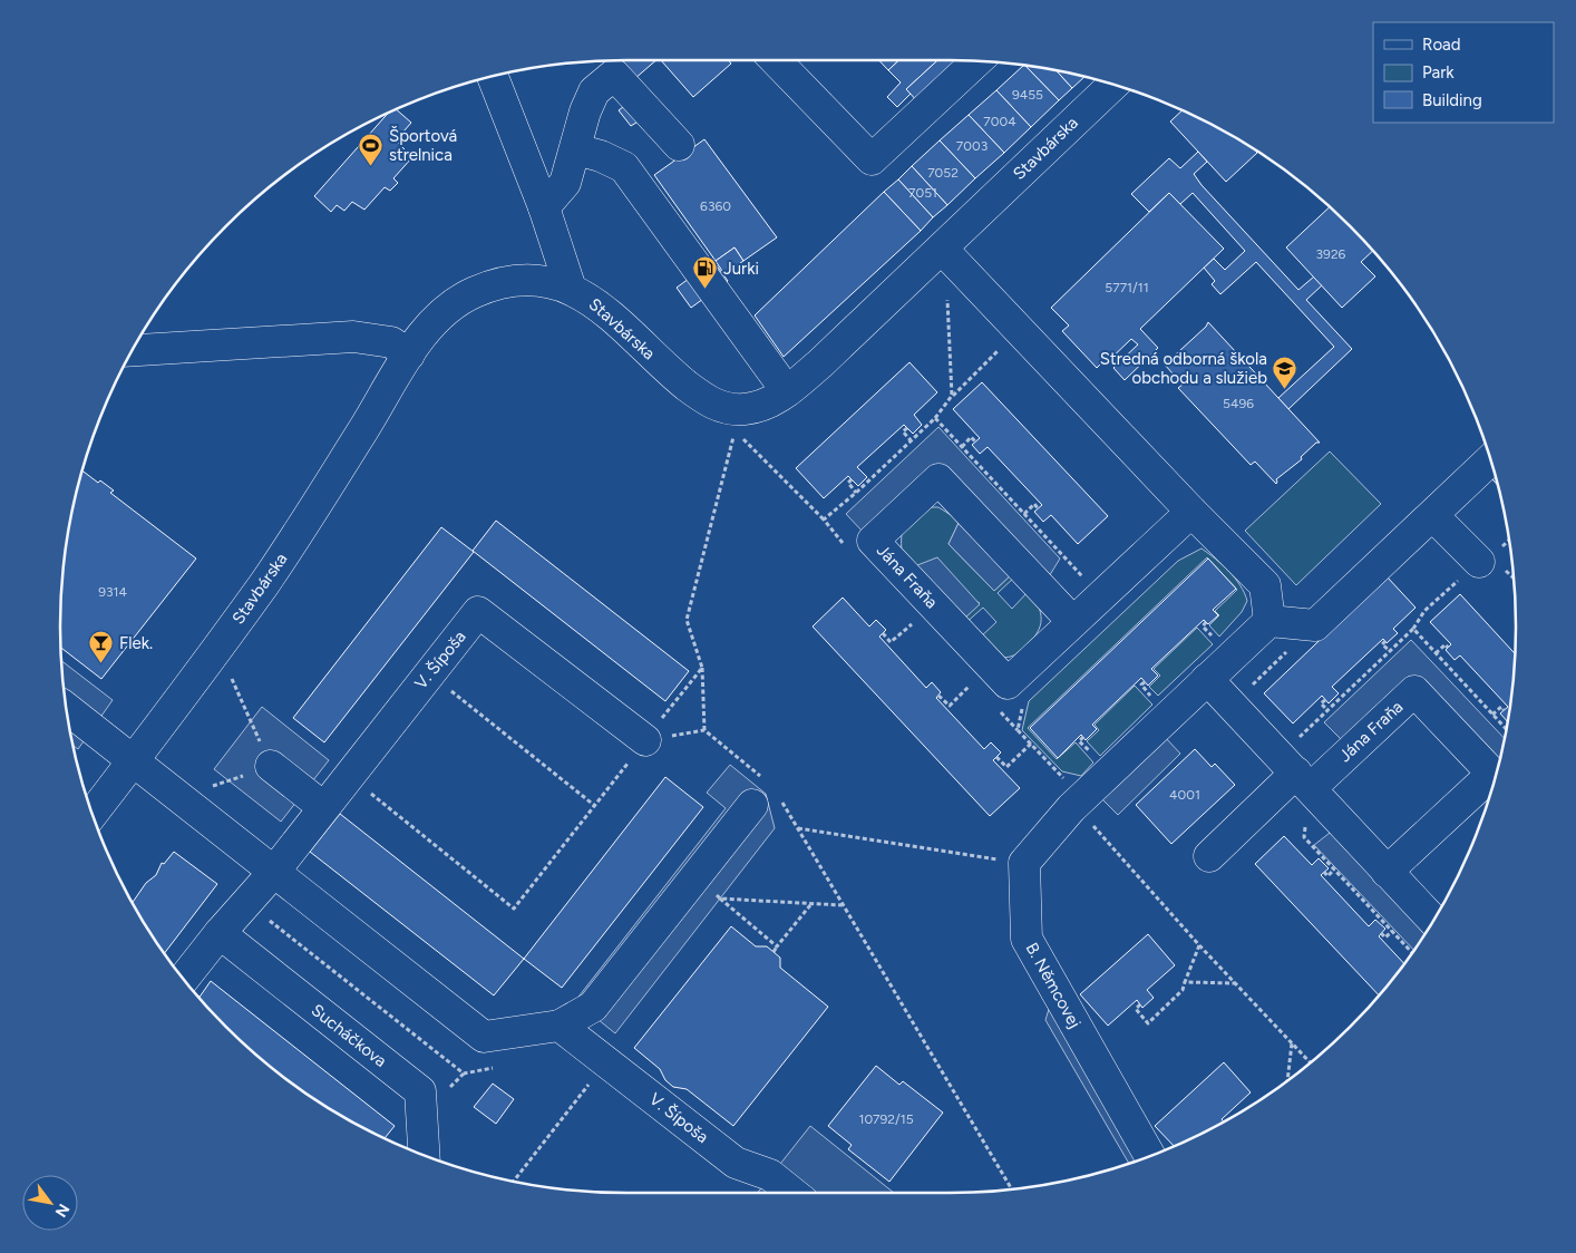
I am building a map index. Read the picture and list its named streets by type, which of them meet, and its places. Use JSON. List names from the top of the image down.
{
  "streets": {
    "street": [
      "Stavbárska",
      "Jána Fraňa",
      "V. Šípoša",
      "B. Němcovej",
      "Sucháčkova"
    ]
  },
  "places": {
    "sports": ["Športová strelnica"],
    "fuel station": ["Jurki"],
    "school or university": ["Stredná odborná škola obchodu a služieb"],
    "bar": ["Flek."]
  },
  "house_numbers": [
    "9455",
    "7004",
    "7003",
    "7052",
    "7051",
    "6360",
    "3926",
    "5771/11",
    "5496",
    "9314",
    "4001",
    "10792/15"
  ],
  "legend": ["Road", "Park", "Building"],
  "north": "bottom right"
}
